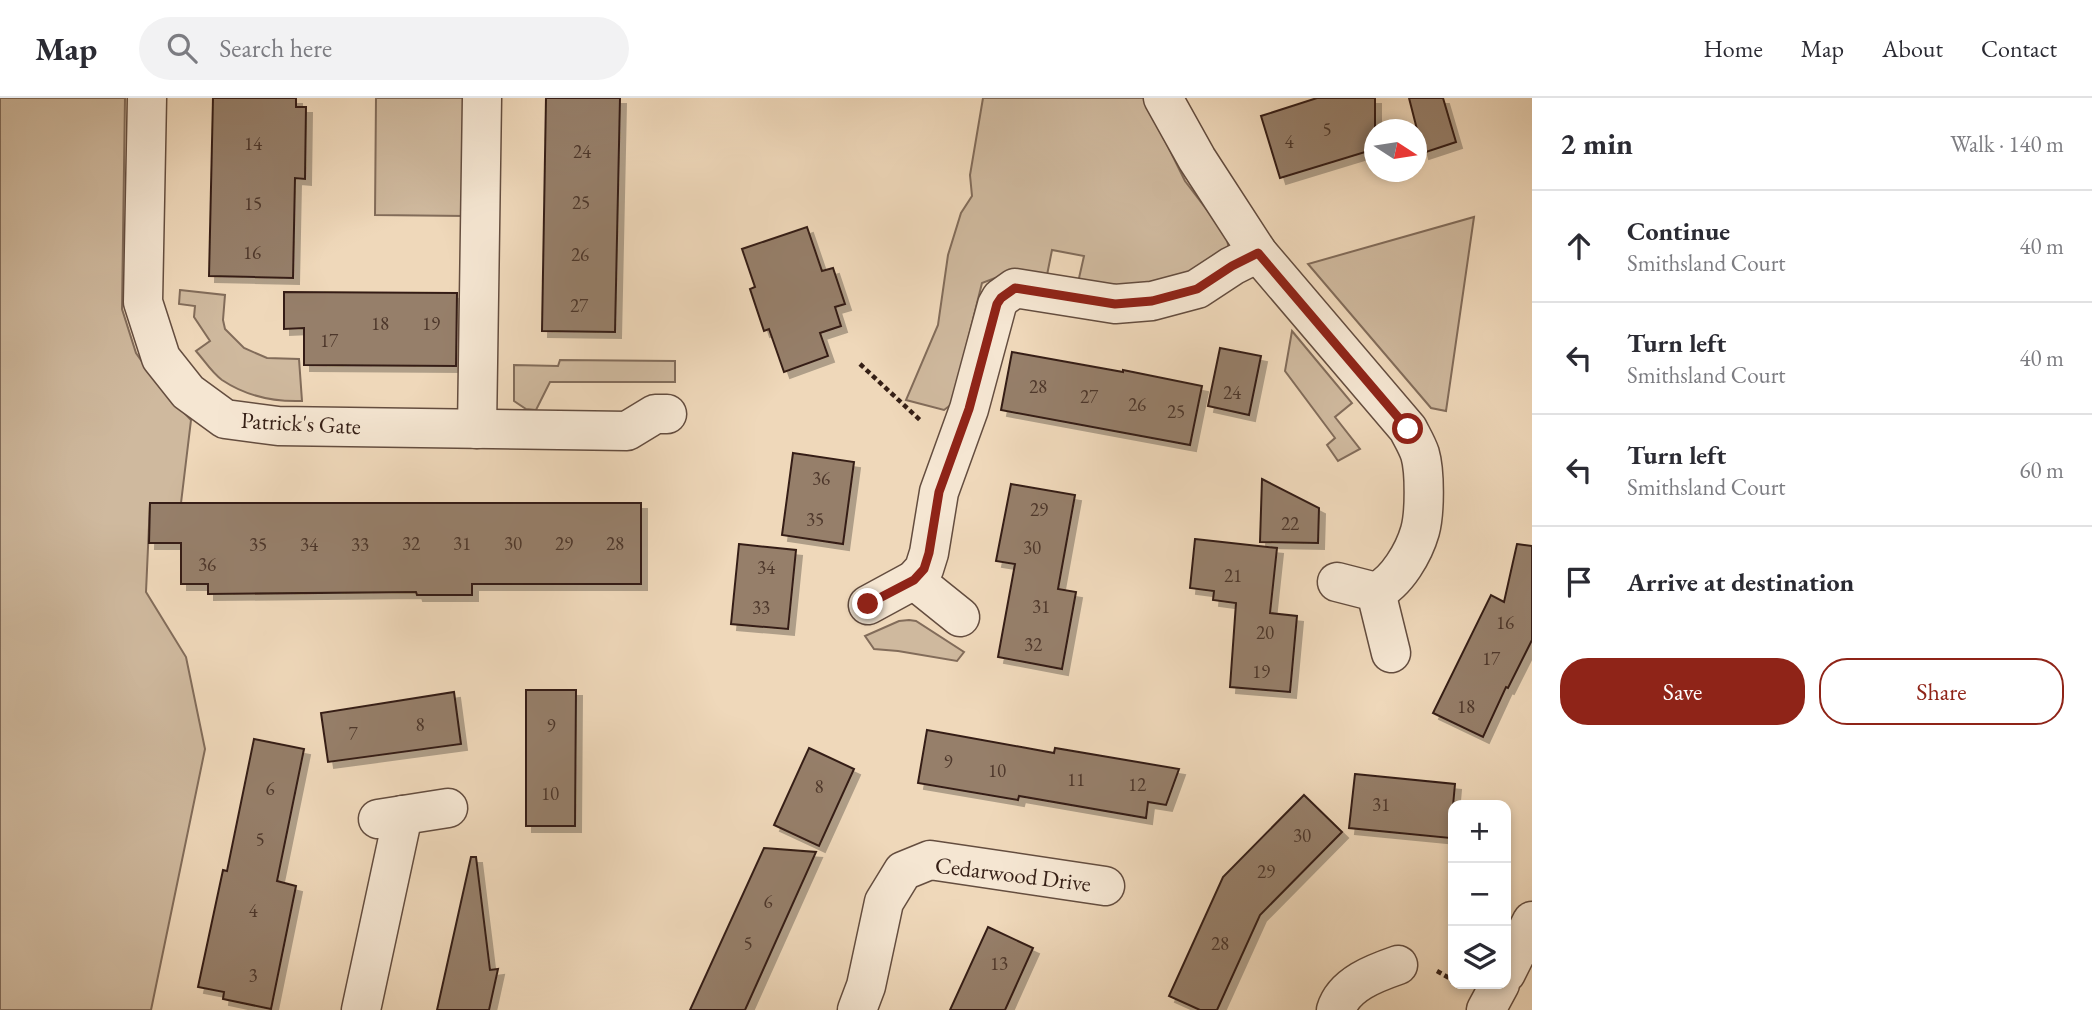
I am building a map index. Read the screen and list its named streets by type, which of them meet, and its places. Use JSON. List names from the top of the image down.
{
  "streets": {
    "street": ["Patrick's Gate", "Cedarwood Drive"]
  },
  "house_numbers": [
    "5",
    "4",
    "14",
    "24",
    "25",
    "15",
    "16",
    "26",
    "27",
    "18",
    "19",
    "17",
    "28",
    "24",
    "27",
    "26",
    "25",
    "36",
    "29",
    "35",
    "22",
    "32",
    "31",
    "30",
    "29",
    "28",
    "35",
    "34",
    "33",
    "30",
    "36",
    "34",
    "21",
    "31",
    "33",
    "16",
    "20",
    "32",
    "17",
    "19",
    "18",
    "8",
    "9",
    "7",
    "9",
    "10",
    "11",
    "12",
    "8",
    "6",
    "10",
    "31",
    "30",
    "5",
    "29",
    "6",
    "4",
    "5",
    "28",
    "13",
    "3"
  ],
  "north": "right",
  "page": {
    "header": "Map",
    "search": "Search here",
    "nav": [
      "Home",
      "Map",
      "About",
      "Contact"
    ],
    "heading": ["2 min", "Walk · 140 m"],
    "list": [
      ["Continue", "Smithsland Court", "40 m"],
      ["Turn left", "Smithsland Court", "40 m"],
      ["Turn left", "Smithsland Court", "60 m"],
      "Arrive at destination"
    ],
    "buttons": ["Save", "Share"],
    "map_buttons": ["+", "−"]
  }
}
